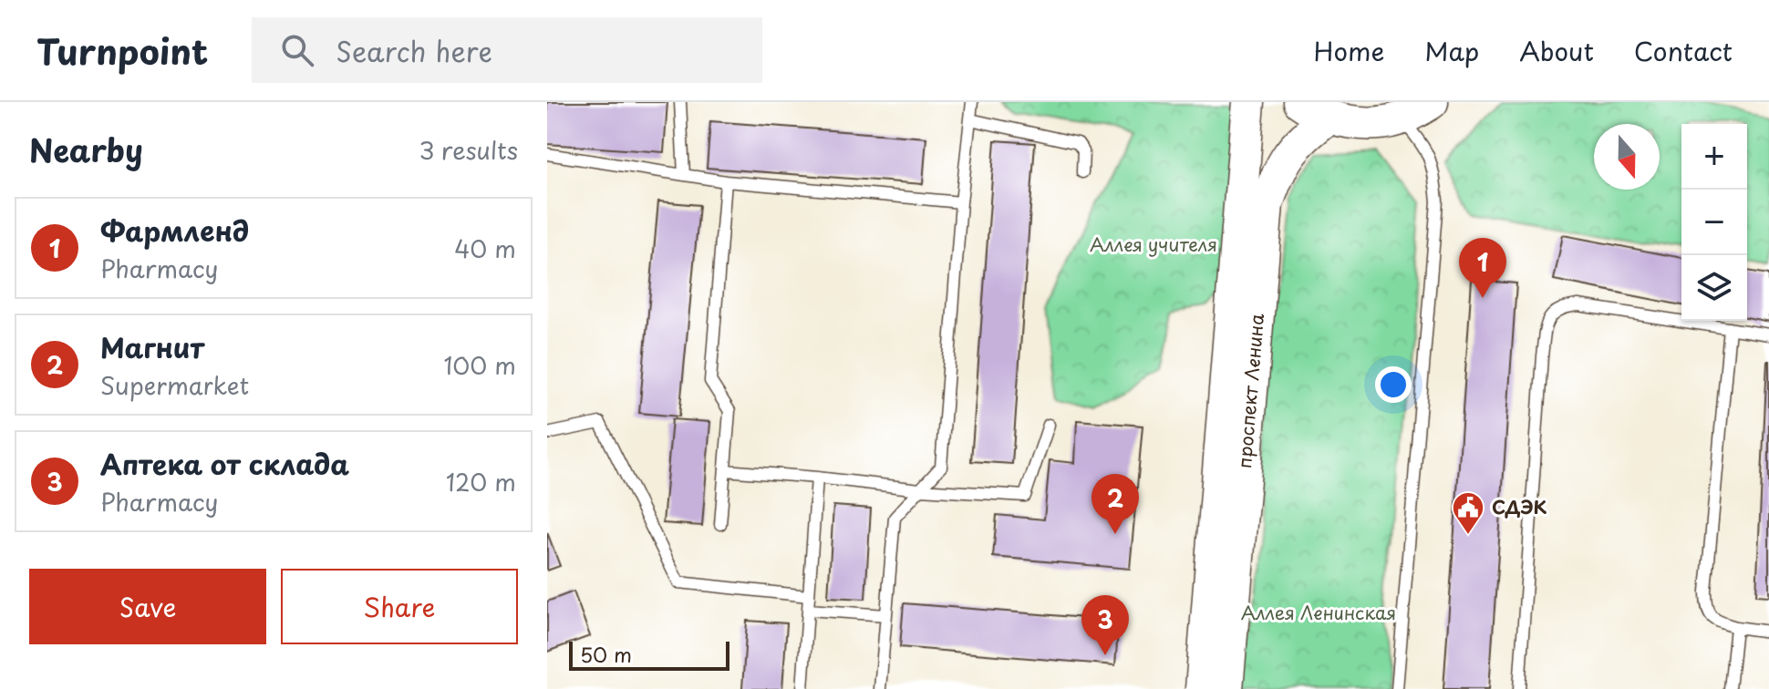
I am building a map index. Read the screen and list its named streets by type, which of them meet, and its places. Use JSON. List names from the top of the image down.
{
  "streets": {
    "main road": ["проспект Ленина"]
  },
  "parks": ["Аллея учителя", "Аллея Ленинская"],
  "places": {
    "public building": ["СДЭК"]
  },
  "scale_bar": "50 m",
  "north": "bottom",
  "page": {
    "header": "Turnpoint",
    "search": "Search here",
    "nav": [
      "Home",
      "Map",
      "About",
      "Contact"
    ],
    "heading": ["Nearby", "3 results"],
    "map_buttons": ["+", "−"],
    "list": [
      {
        "mark": "1",
        "name": "Фармленд",
        "note": "Pharmacy",
        "value": "40 m"
      },
      {
        "mark": "2",
        "name": "Магнит",
        "note": "Supermarket",
        "value": "100 m"
      },
      {
        "mark": "3",
        "name": "Аптека от склада",
        "note": "Pharmacy",
        "value": "120 m"
      }
    ],
    "pins": ["1", "2", "3"],
    "buttons": ["Save", "Share"],
    "scale": "50 m"
  }
}
